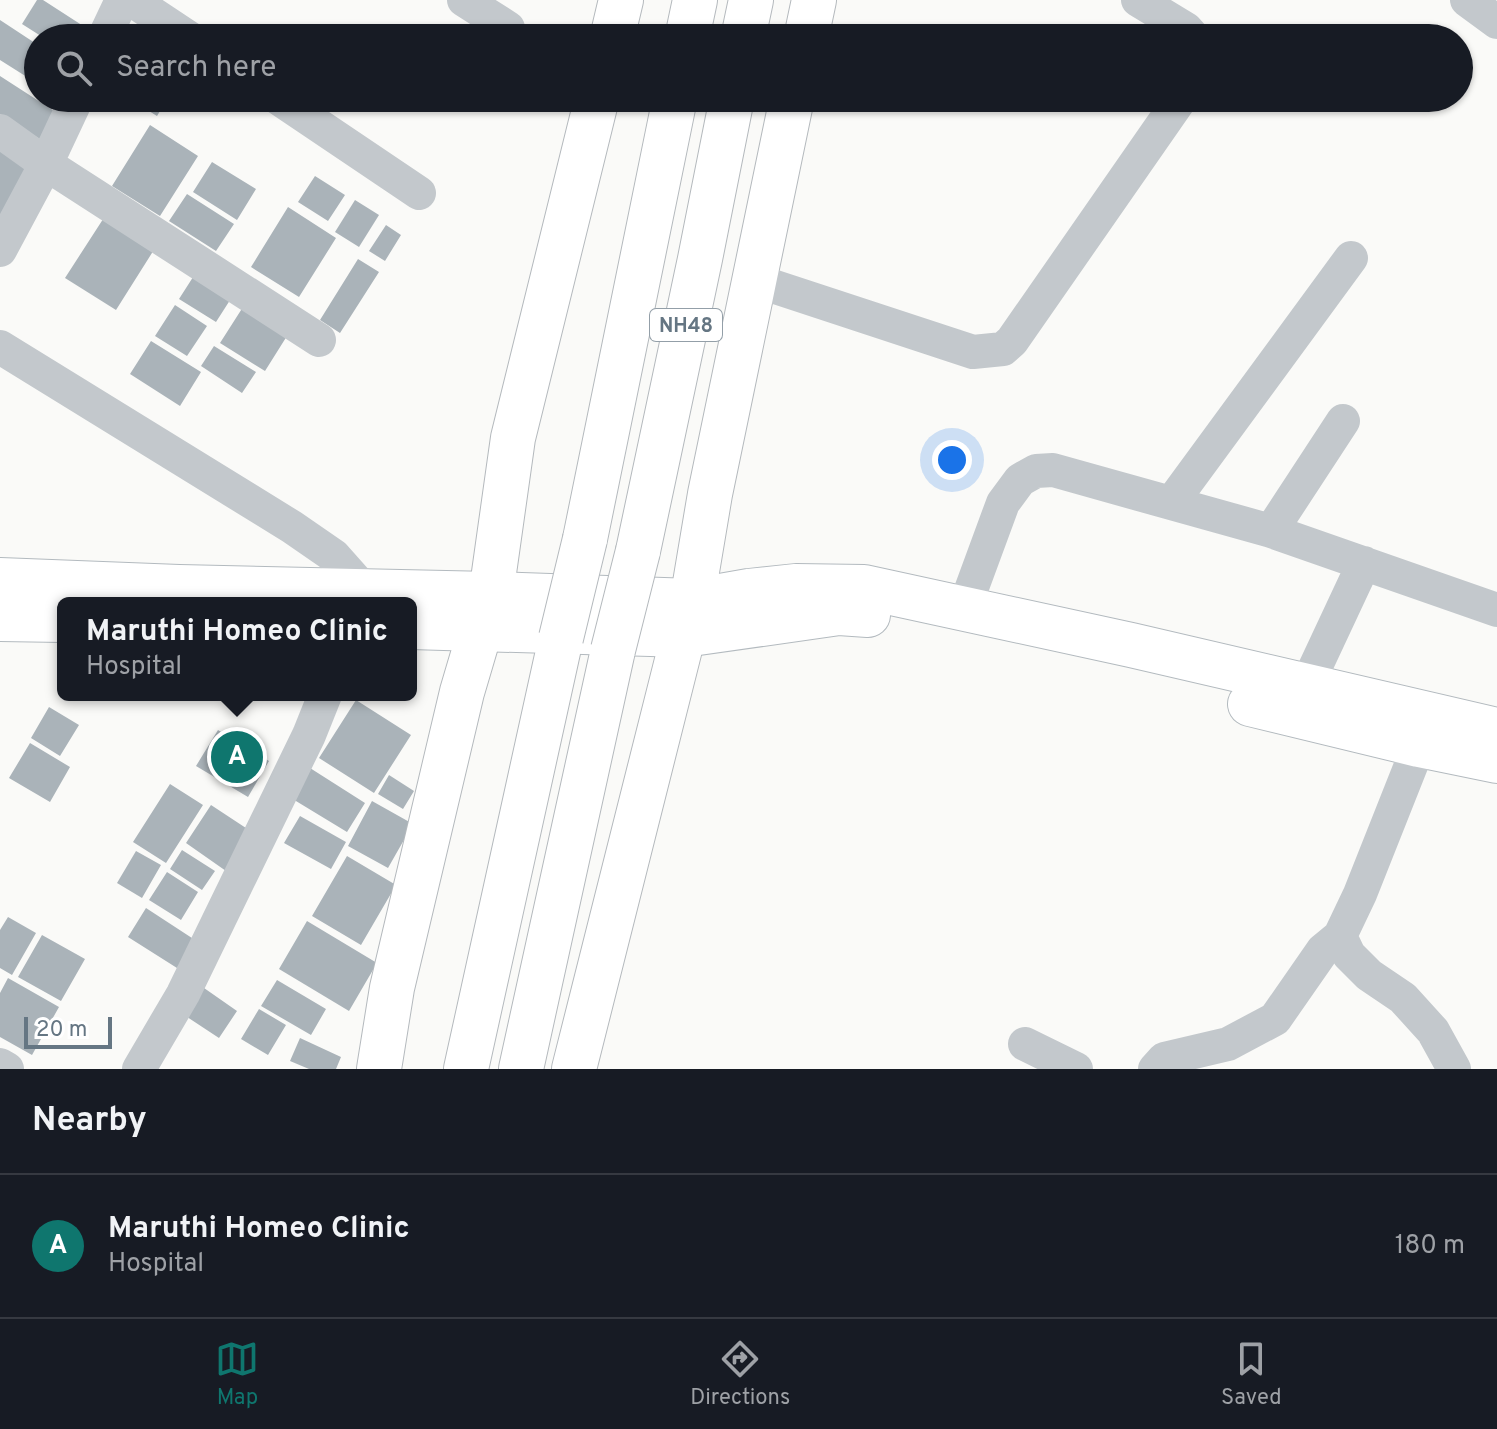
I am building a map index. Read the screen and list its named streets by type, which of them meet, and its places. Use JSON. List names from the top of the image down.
{
  "streets": {
    "main road": ["NH48"]
  },
  "scale_bar": "20 m",
  "page": {
    "search": "Search here",
    "popup": ["Maruthi Homeo Clinic", "Hospital"],
    "pins": "A",
    "scale": "20 m",
    "heading": "Nearby",
    "list": [
      {
        "mark": "A",
        "name": "Maruthi Homeo Clinic",
        "note": "Hospital",
        "value": "180 m"
      }
    ],
    "nav": ["Map", "Directions", "Saved"]
  }
}
